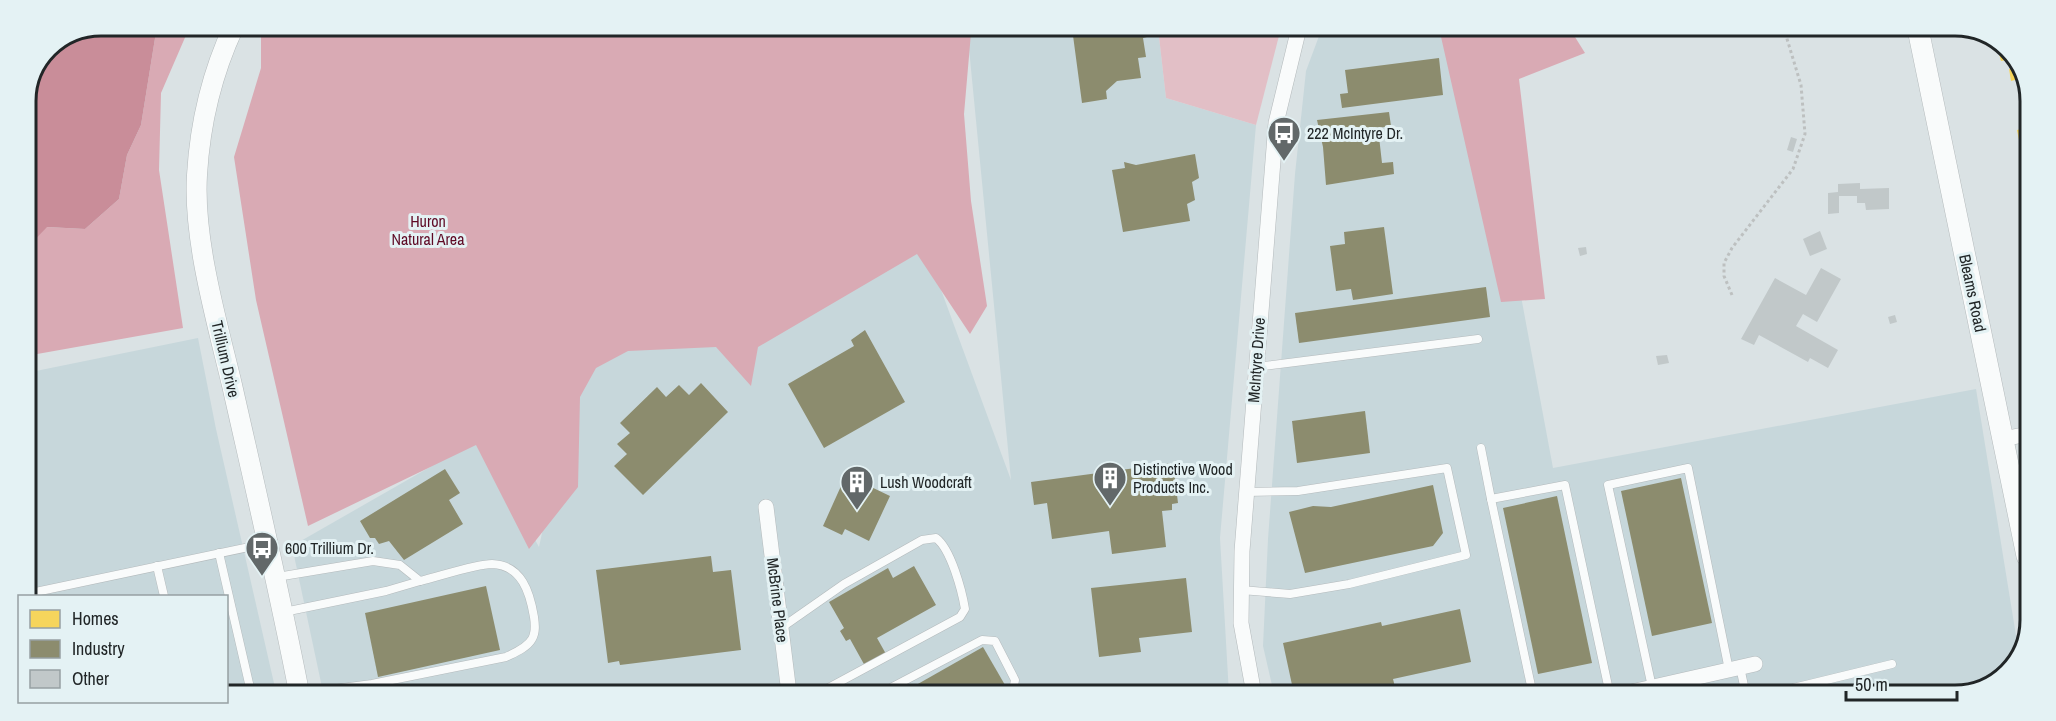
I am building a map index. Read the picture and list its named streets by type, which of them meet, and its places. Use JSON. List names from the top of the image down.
{
  "streets": {
    "main road": ["Bleams Road"],
    "street": ["Trillium Drive", "McIntyre Drive", "McBrine Place"]
  },
  "parks": ["Huron Natural Area"],
  "places": {
    "bus stop": ["222 McIntyre Dr.", "600 Trillium Dr."],
    "building": ["Distinctive Wood Products Inc.", "Lush Woodcraft"]
  },
  "legend": ["Homes", "Industry", "Other"],
  "scale_bar": "50 m"
}
